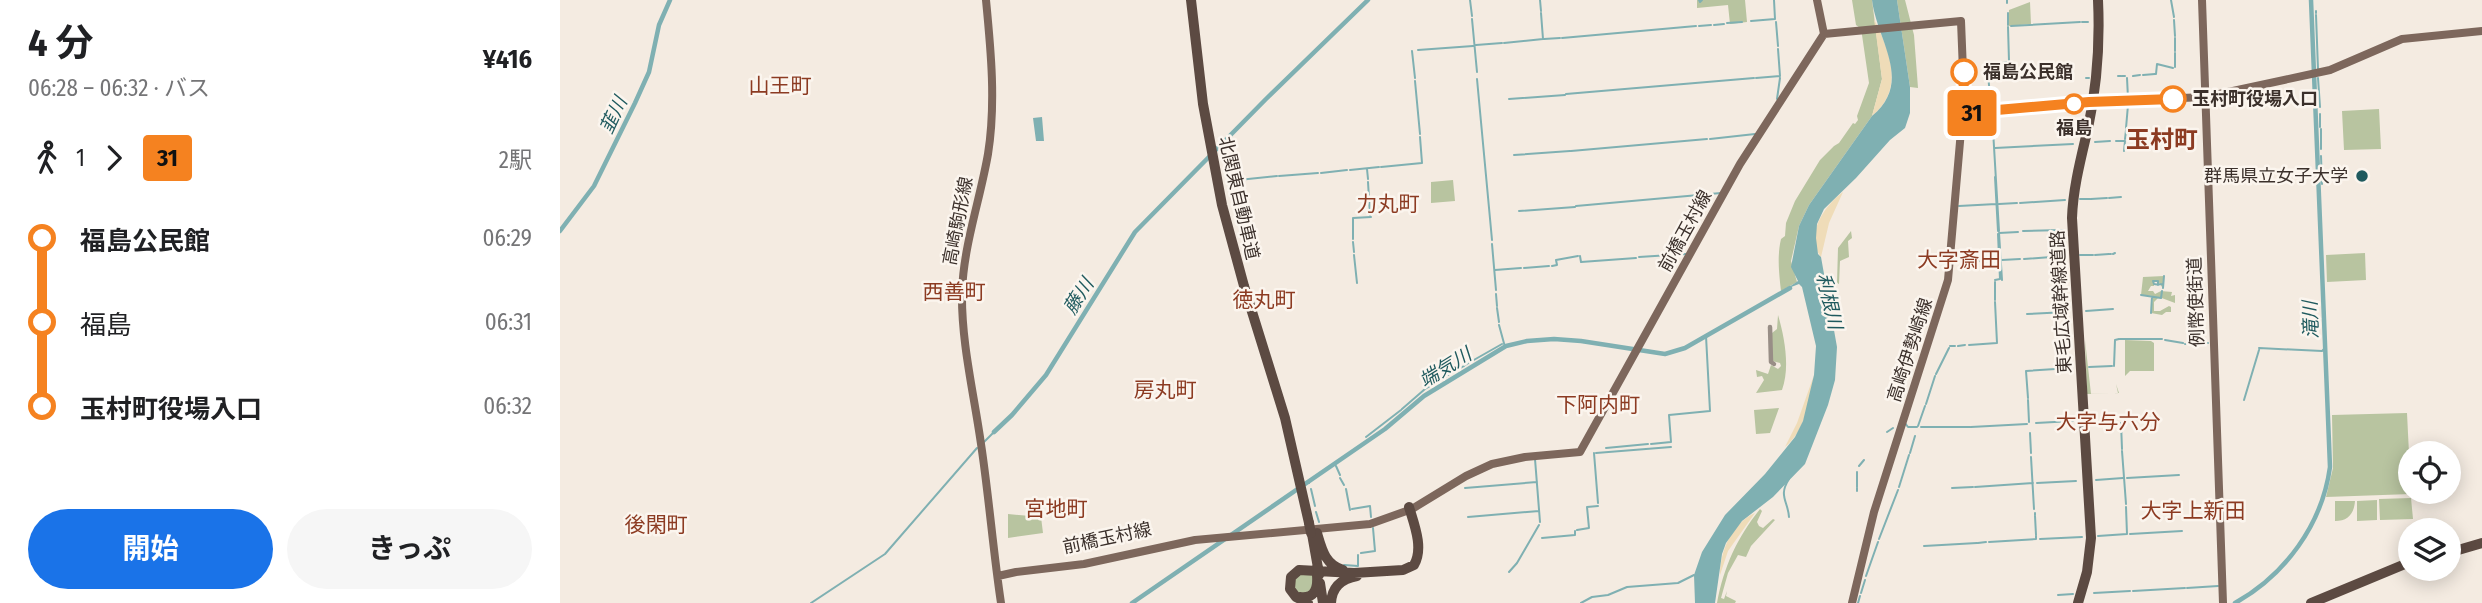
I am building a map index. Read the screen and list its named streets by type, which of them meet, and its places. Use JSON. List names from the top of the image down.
{
  "streets": {
    "highway": ["北関東自動車道", "東毛広域幹線道路"],
    "main road": [
      "高崎駒形線",
      "前橋玉村線",
      "例幣使街道",
      "高崎伊勢崎線"
    ]
  },
  "crossings": [
    ["高崎駒形線", "前橋玉村線"],
    ["前橋玉村線", "高崎伊勢崎線"]
  ],
  "districts": [
    "山王町",
    "玉村町",
    "力丸町",
    "大字斎田",
    "西善町",
    "徳丸町",
    "房丸町",
    "下阿内町",
    "大字与六分",
    "宮地町",
    "大字上新田",
    "後閑町"
  ],
  "water": [
    "韮川",
    "藤川",
    "利根川",
    "滝川",
    "端気川"
  ],
  "places": [
    "福島公民館",
    "玉村町役場入口",
    "福島",
    "群馬県立女子大学"
  ],
  "lines": ["bus line 31"],
  "page": {
    "heading": ["4 分", "06:28 – 06:32 · バス", "¥416"],
    "on_map": "31",
    "legs": ["1", "31", "2駅"],
    "list": [
      {
        "name": "福島公民館",
        "value": "06:29"
      },
      {
        "name": "福島",
        "value": "06:31"
      },
      {
        "name": "玉村町役場入口",
        "value": "06:32"
      }
    ],
    "buttons": ["開始", "きっぷ"]
  }
}
